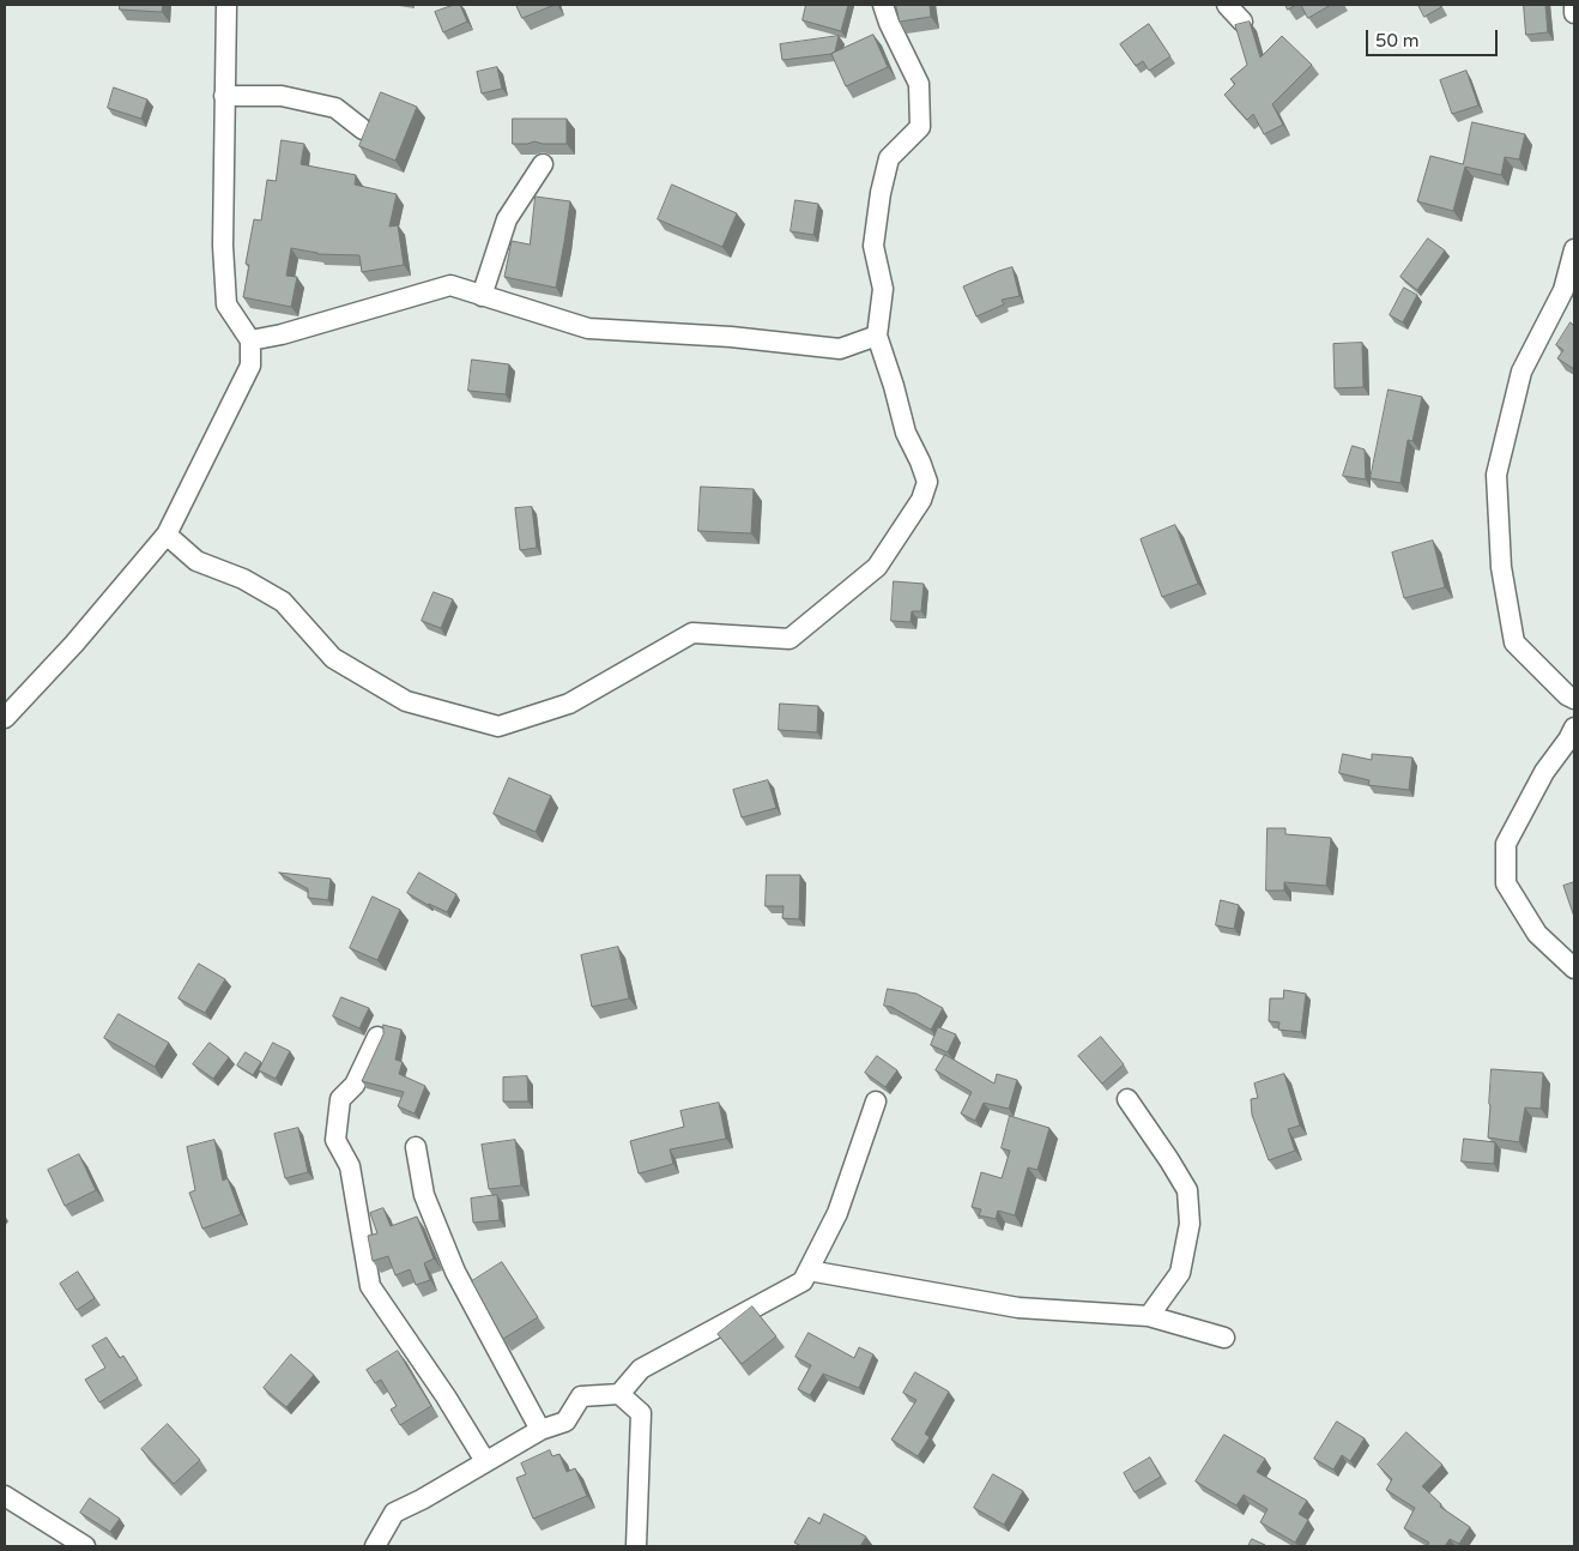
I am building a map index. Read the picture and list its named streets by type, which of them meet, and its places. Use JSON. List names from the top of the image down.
{
  "scale_bar": "50 m"
}
